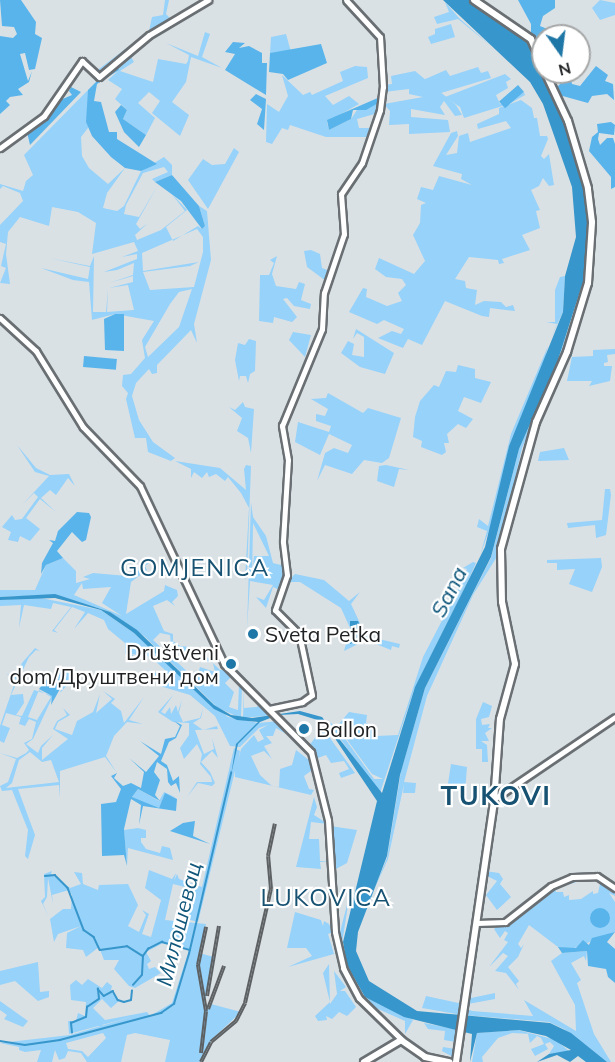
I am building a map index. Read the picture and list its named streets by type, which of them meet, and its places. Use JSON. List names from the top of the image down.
{
  "districts": ["GOMJENICA", "TUKOVI", "LUKOVICA"],
  "water": ["Sana", "Милошевац"],
  "places": ["Sveta Petka", "Društveni dom/Друштвени дом", "Ballon"],
  "north": "bottom"
}
